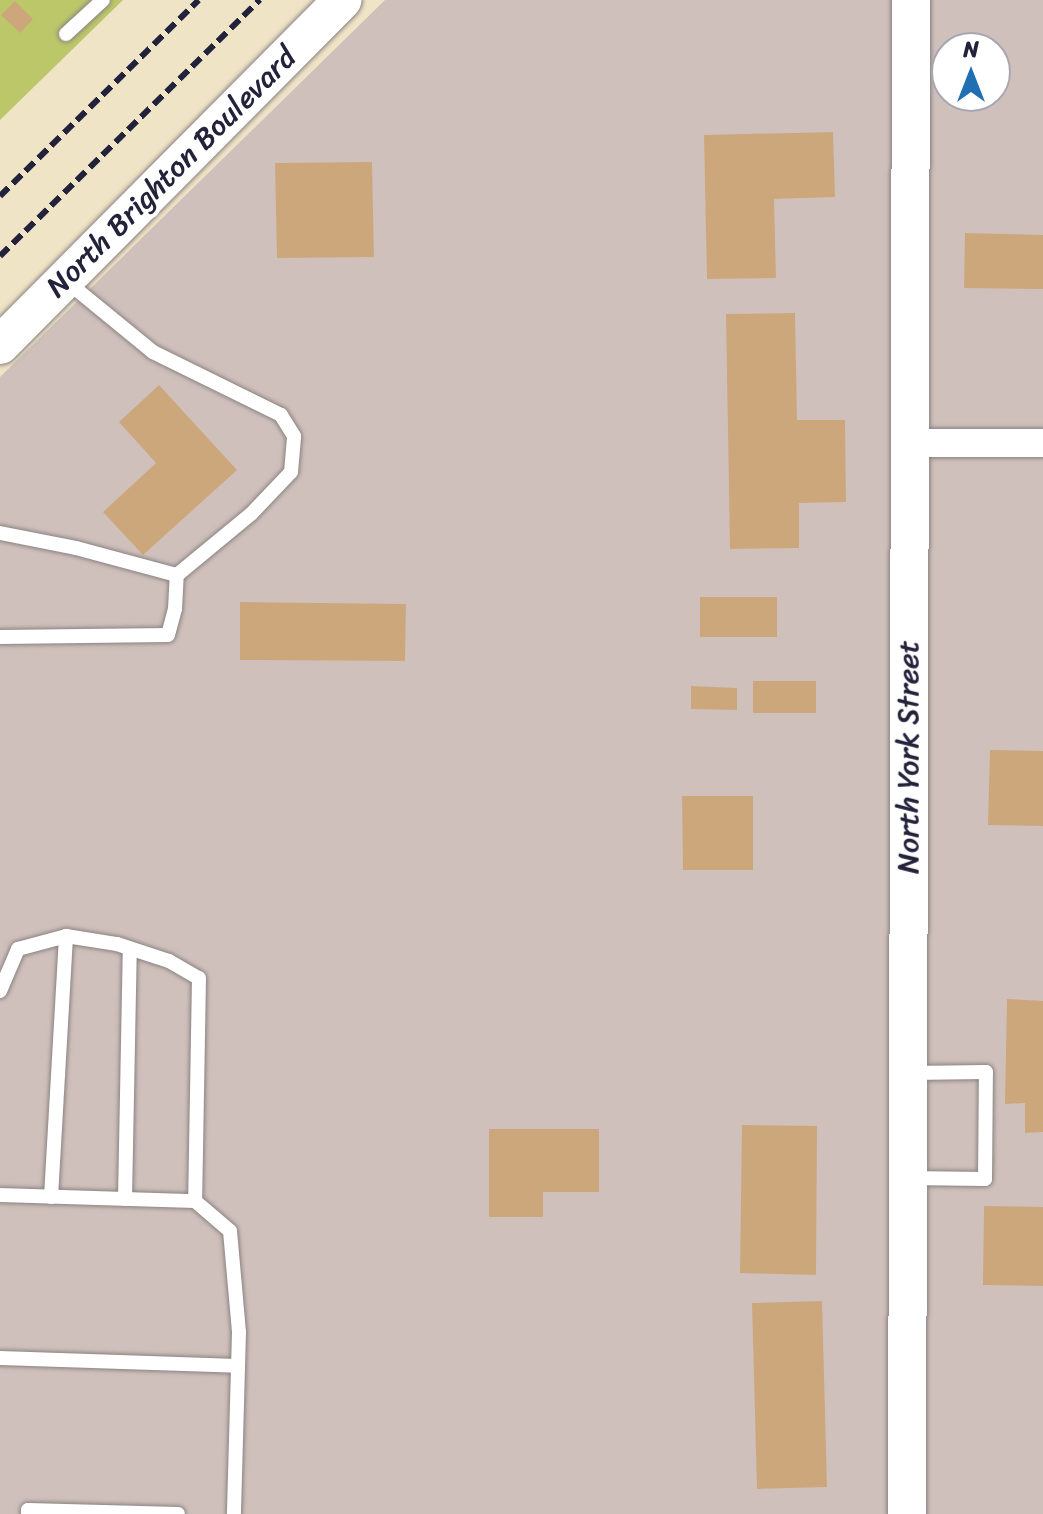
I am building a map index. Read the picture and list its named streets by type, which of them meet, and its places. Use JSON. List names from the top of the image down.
{
  "streets": {
    "street": ["North Brighton Boulevard", "North York Street"]
  },
  "north": "top"
}
